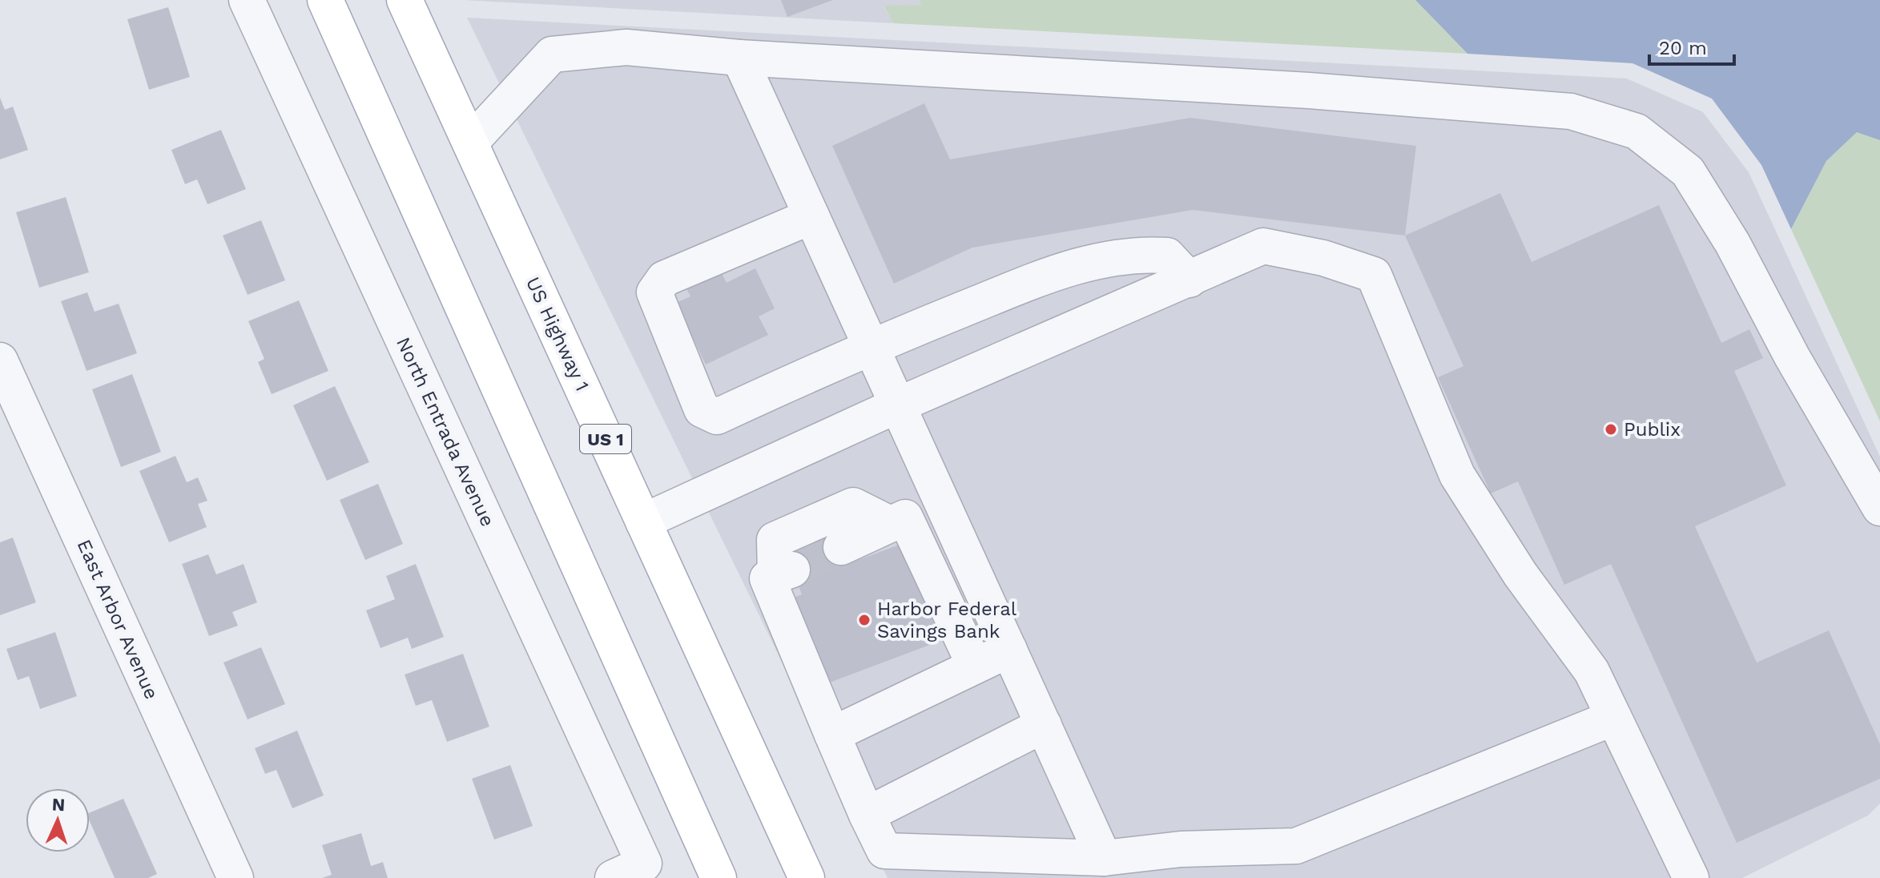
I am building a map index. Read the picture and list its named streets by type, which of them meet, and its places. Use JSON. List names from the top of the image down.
{
  "streets": {
    "main road": ["US Highway 1", "US 1"],
    "street": ["North Entrada Avenue", "East Arbor Avenue"]
  },
  "places": ["Publix", "Harbor Federal Savings Bank"],
  "scale_bar": "20 m",
  "north": "top"
}
